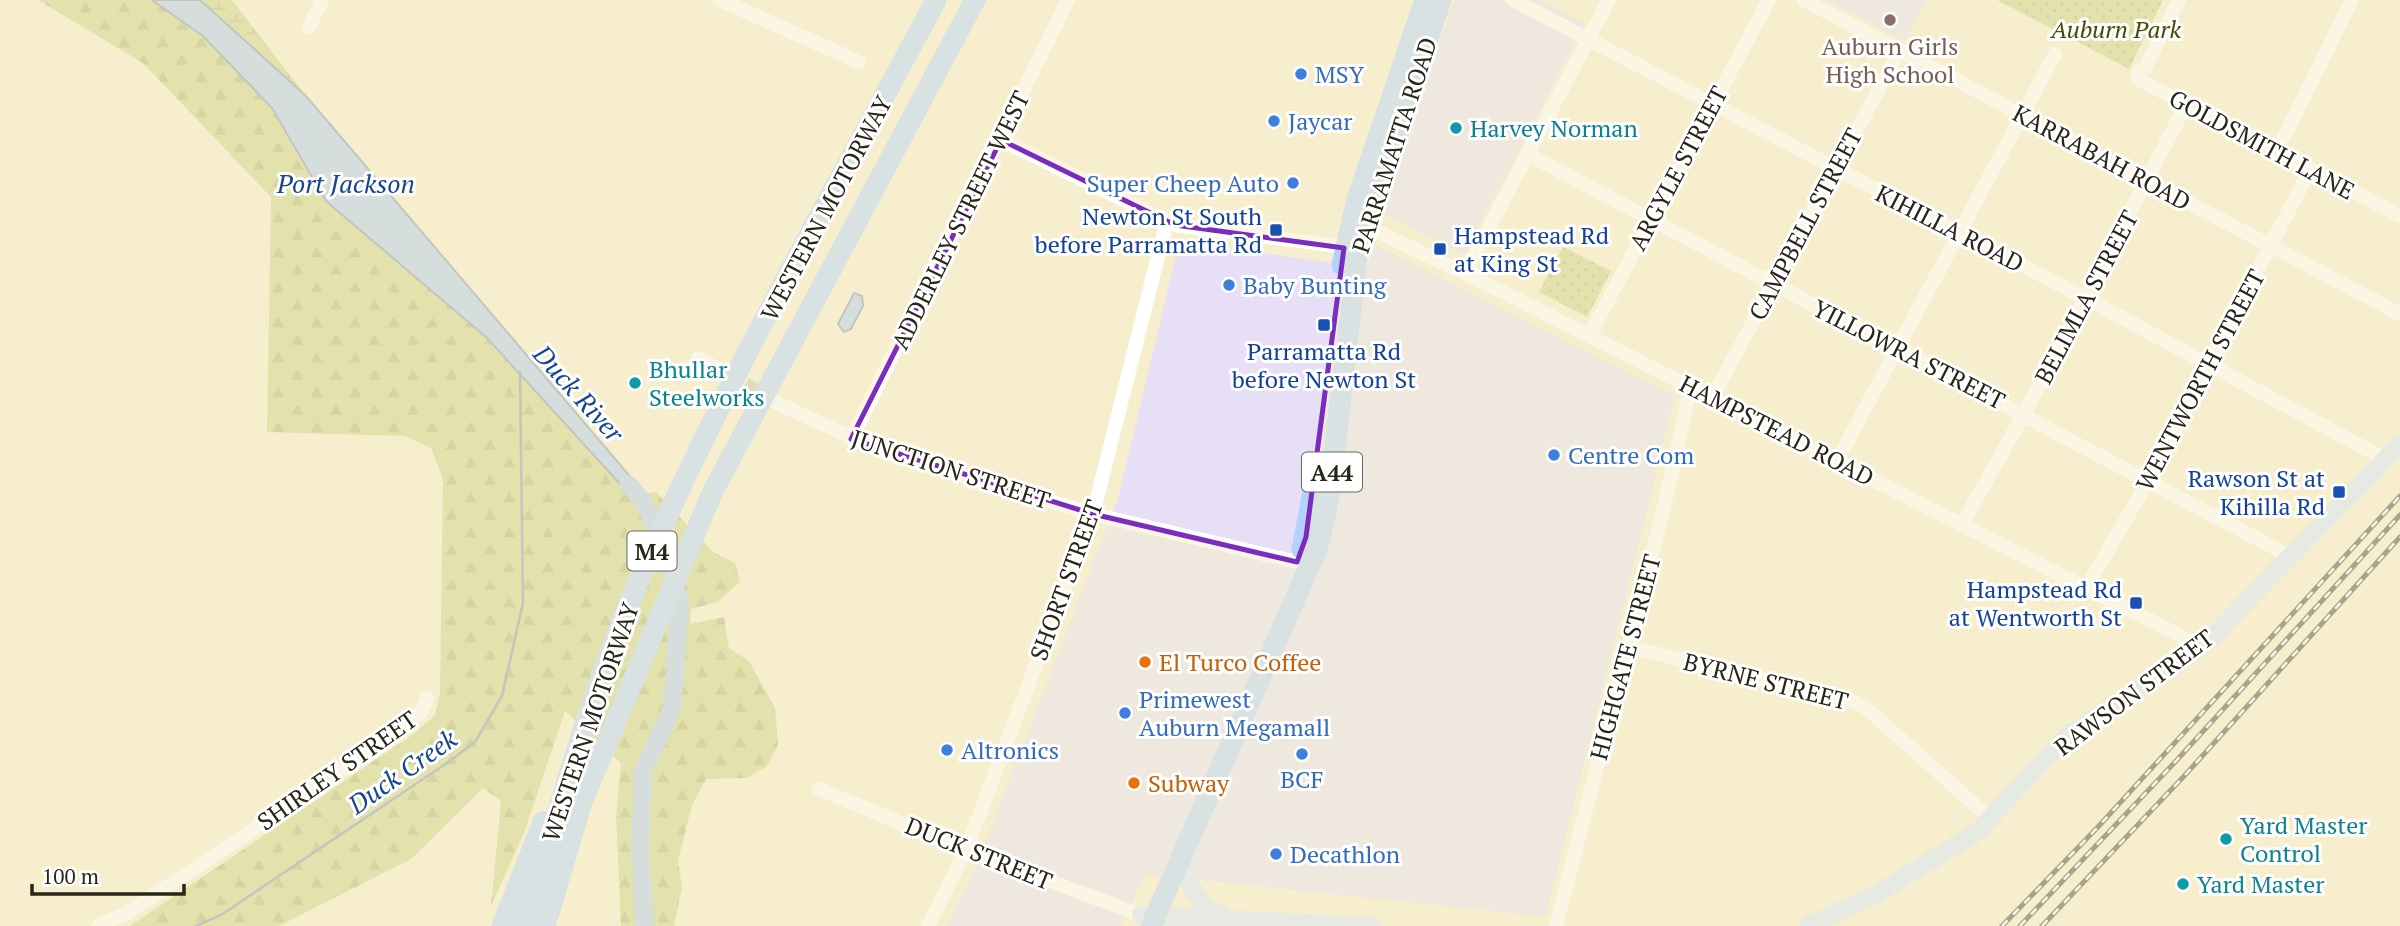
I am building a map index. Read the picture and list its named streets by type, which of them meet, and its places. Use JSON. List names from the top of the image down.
{
  "streets": {
    "highway": [
      "PARRAMATTA ROAD",
      "WESTERN MOTORWAY",
      "A44",
      "M4"
    ],
    "main road": ["RAWSON STREET"],
    "street": [
      "GOLDSMITH LANE",
      "KARRABAH ROAD",
      "ARGYLE STREET",
      "ADDERLEY STREET WEST",
      "CAMPBELL STREET",
      "KIHILLA ROAD",
      "BELIMLA STREET",
      "YILLOWRA STREET",
      "WENTWORTH STREET",
      "HAMPSTEAD ROAD",
      "JUNCTION STREET",
      "SHORT STREET",
      "HIGHGATE STREET",
      "BYRNE STREET",
      "SHIRLEY STREET",
      "DUCK STREET"
    ]
  },
  "crossings": [
    ["GOLDSMITH LANE", "BELIMLA STREET"],
    ["GOLDSMITH LANE", "WENTWORTH STREET"],
    ["PARRAMATTA ROAD", "HAMPSTEAD ROAD"],
    ["PARRAMATTA ROAD", "JUNCTION STREET"],
    ["PARRAMATTA ROAD", "DUCK STREET"],
    ["KARRABAH ROAD", "CAMPBELL STREET"],
    ["KARRABAH ROAD", "BELIMLA STREET"],
    ["KARRABAH ROAD", "WENTWORTH STREET"],
    ["ARGYLE STREET", "KIHILLA ROAD"],
    ["ARGYLE STREET", "YILLOWRA STREET"],
    ["ARGYLE STREET", "HAMPSTEAD ROAD"],
    ["WESTERN MOTORWAY", "M4"],
    ["ADDERLEY STREET WEST", "JUNCTION STREET"],
    ["CAMPBELL STREET", "KIHILLA ROAD"],
    ["CAMPBELL STREET", "YILLOWRA STREET"],
    ["CAMPBELL STREET", "HAMPSTEAD ROAD"],
    ["KIHILLA ROAD", "BELIMLA STREET"],
    ["KIHILLA ROAD", "WENTWORTH STREET"],
    ["KIHILLA ROAD", "RAWSON STREET"],
    ["BELIMLA STREET", "YILLOWRA STREET"],
    ["BELIMLA STREET", "HAMPSTEAD ROAD"],
    ["YILLOWRA STREET", "WENTWORTH STREET"],
    ["YILLOWRA STREET", "RAWSON STREET"],
    ["WENTWORTH STREET", "HAMPSTEAD ROAD"],
    ["HAMPSTEAD ROAD", "HIGHGATE STREET"],
    ["HAMPSTEAD ROAD", "RAWSON STREET"],
    ["JUNCTION STREET", "SHORT STREET"],
    ["SHORT STREET", "DUCK STREET"],
    ["HIGHGATE STREET", "BYRNE STREET"],
    ["BYRNE STREET", "RAWSON STREET"]
  ],
  "water": ["Port Jackson", "Duck River", "Duck Creek"],
  "parks": ["Auburn Park"],
  "places": {
    "other": [
      "Auburn Girls High School",
      "MSY",
      "Jaycar",
      "Harvey Norman",
      "Super Cheep Auto",
      "Baby Bunting",
      "Bhullar Steelworks",
      "Centre Com",
      "El Turco Coffee",
      "Primewest Auburn Megamall",
      "Altronics",
      "BCF",
      "Subway",
      "Yard Master Control",
      "Decathlon",
      "Yard Master"
    ],
    "transit": [
      "Newton St South before Parramatta Rd",
      "Hampstead Rd at King St",
      "Parramatta Rd before Newton St",
      "Rawson St at Kihilla Rd",
      "Hampstead Rd at Wentworth St"
    ]
  },
  "scale_bar": "100 m"
}
